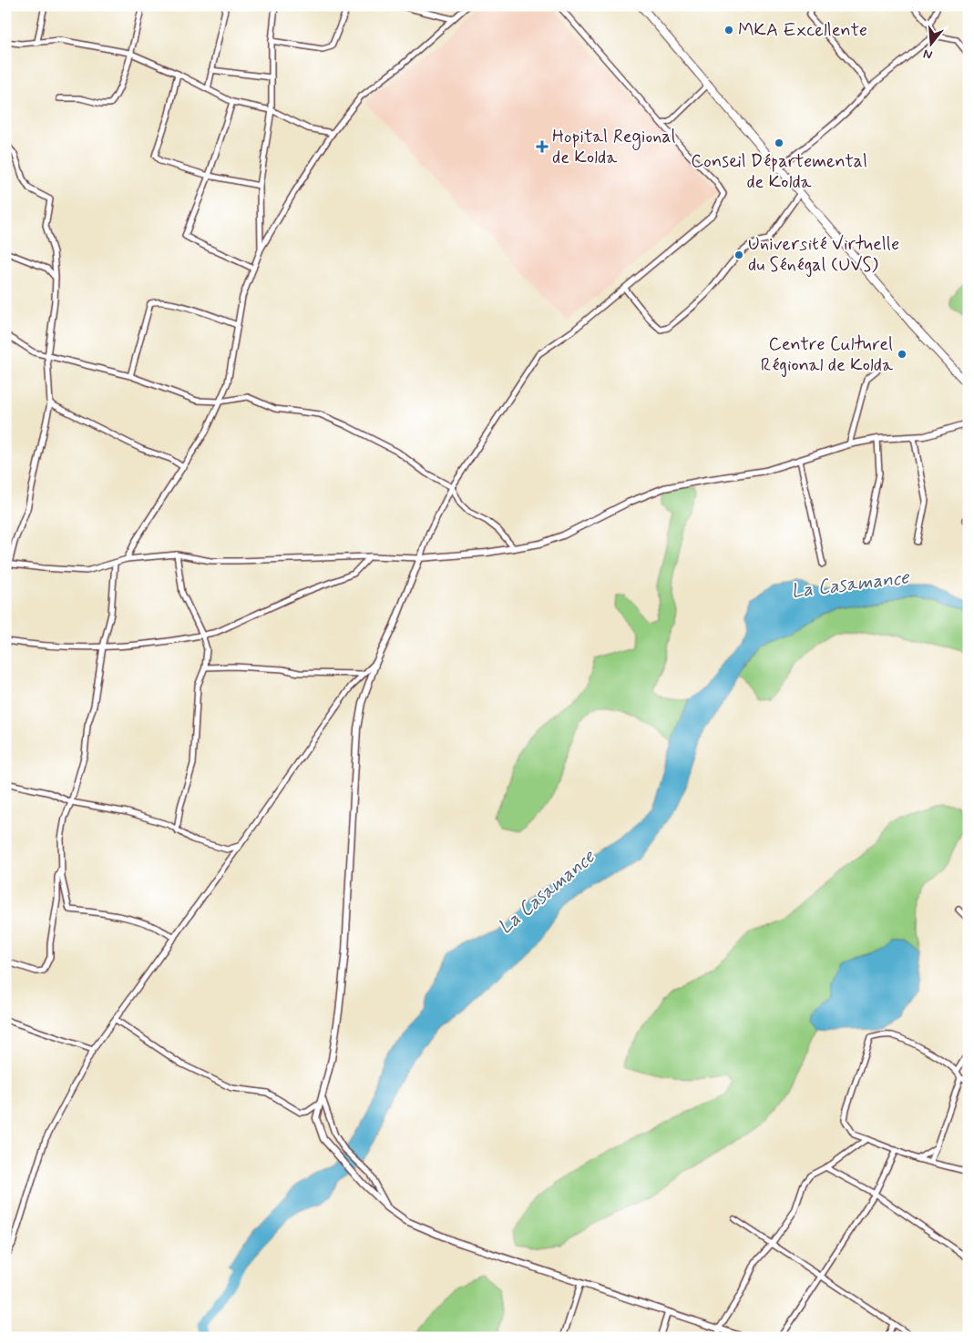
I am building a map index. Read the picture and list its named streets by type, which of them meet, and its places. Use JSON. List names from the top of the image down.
{
  "water": ["La Casamance"],
  "places": {
    "other": [
      "MKA Excellente",
      "Conseil Départemental de Kolda",
      "Université Virtuelle du Sénégal (UVS)",
      "Centre Culturel Régional de Kolda"
    ],
    "health": ["Hopital Regional de Kolda"]
  },
  "north": "bottom"
}
